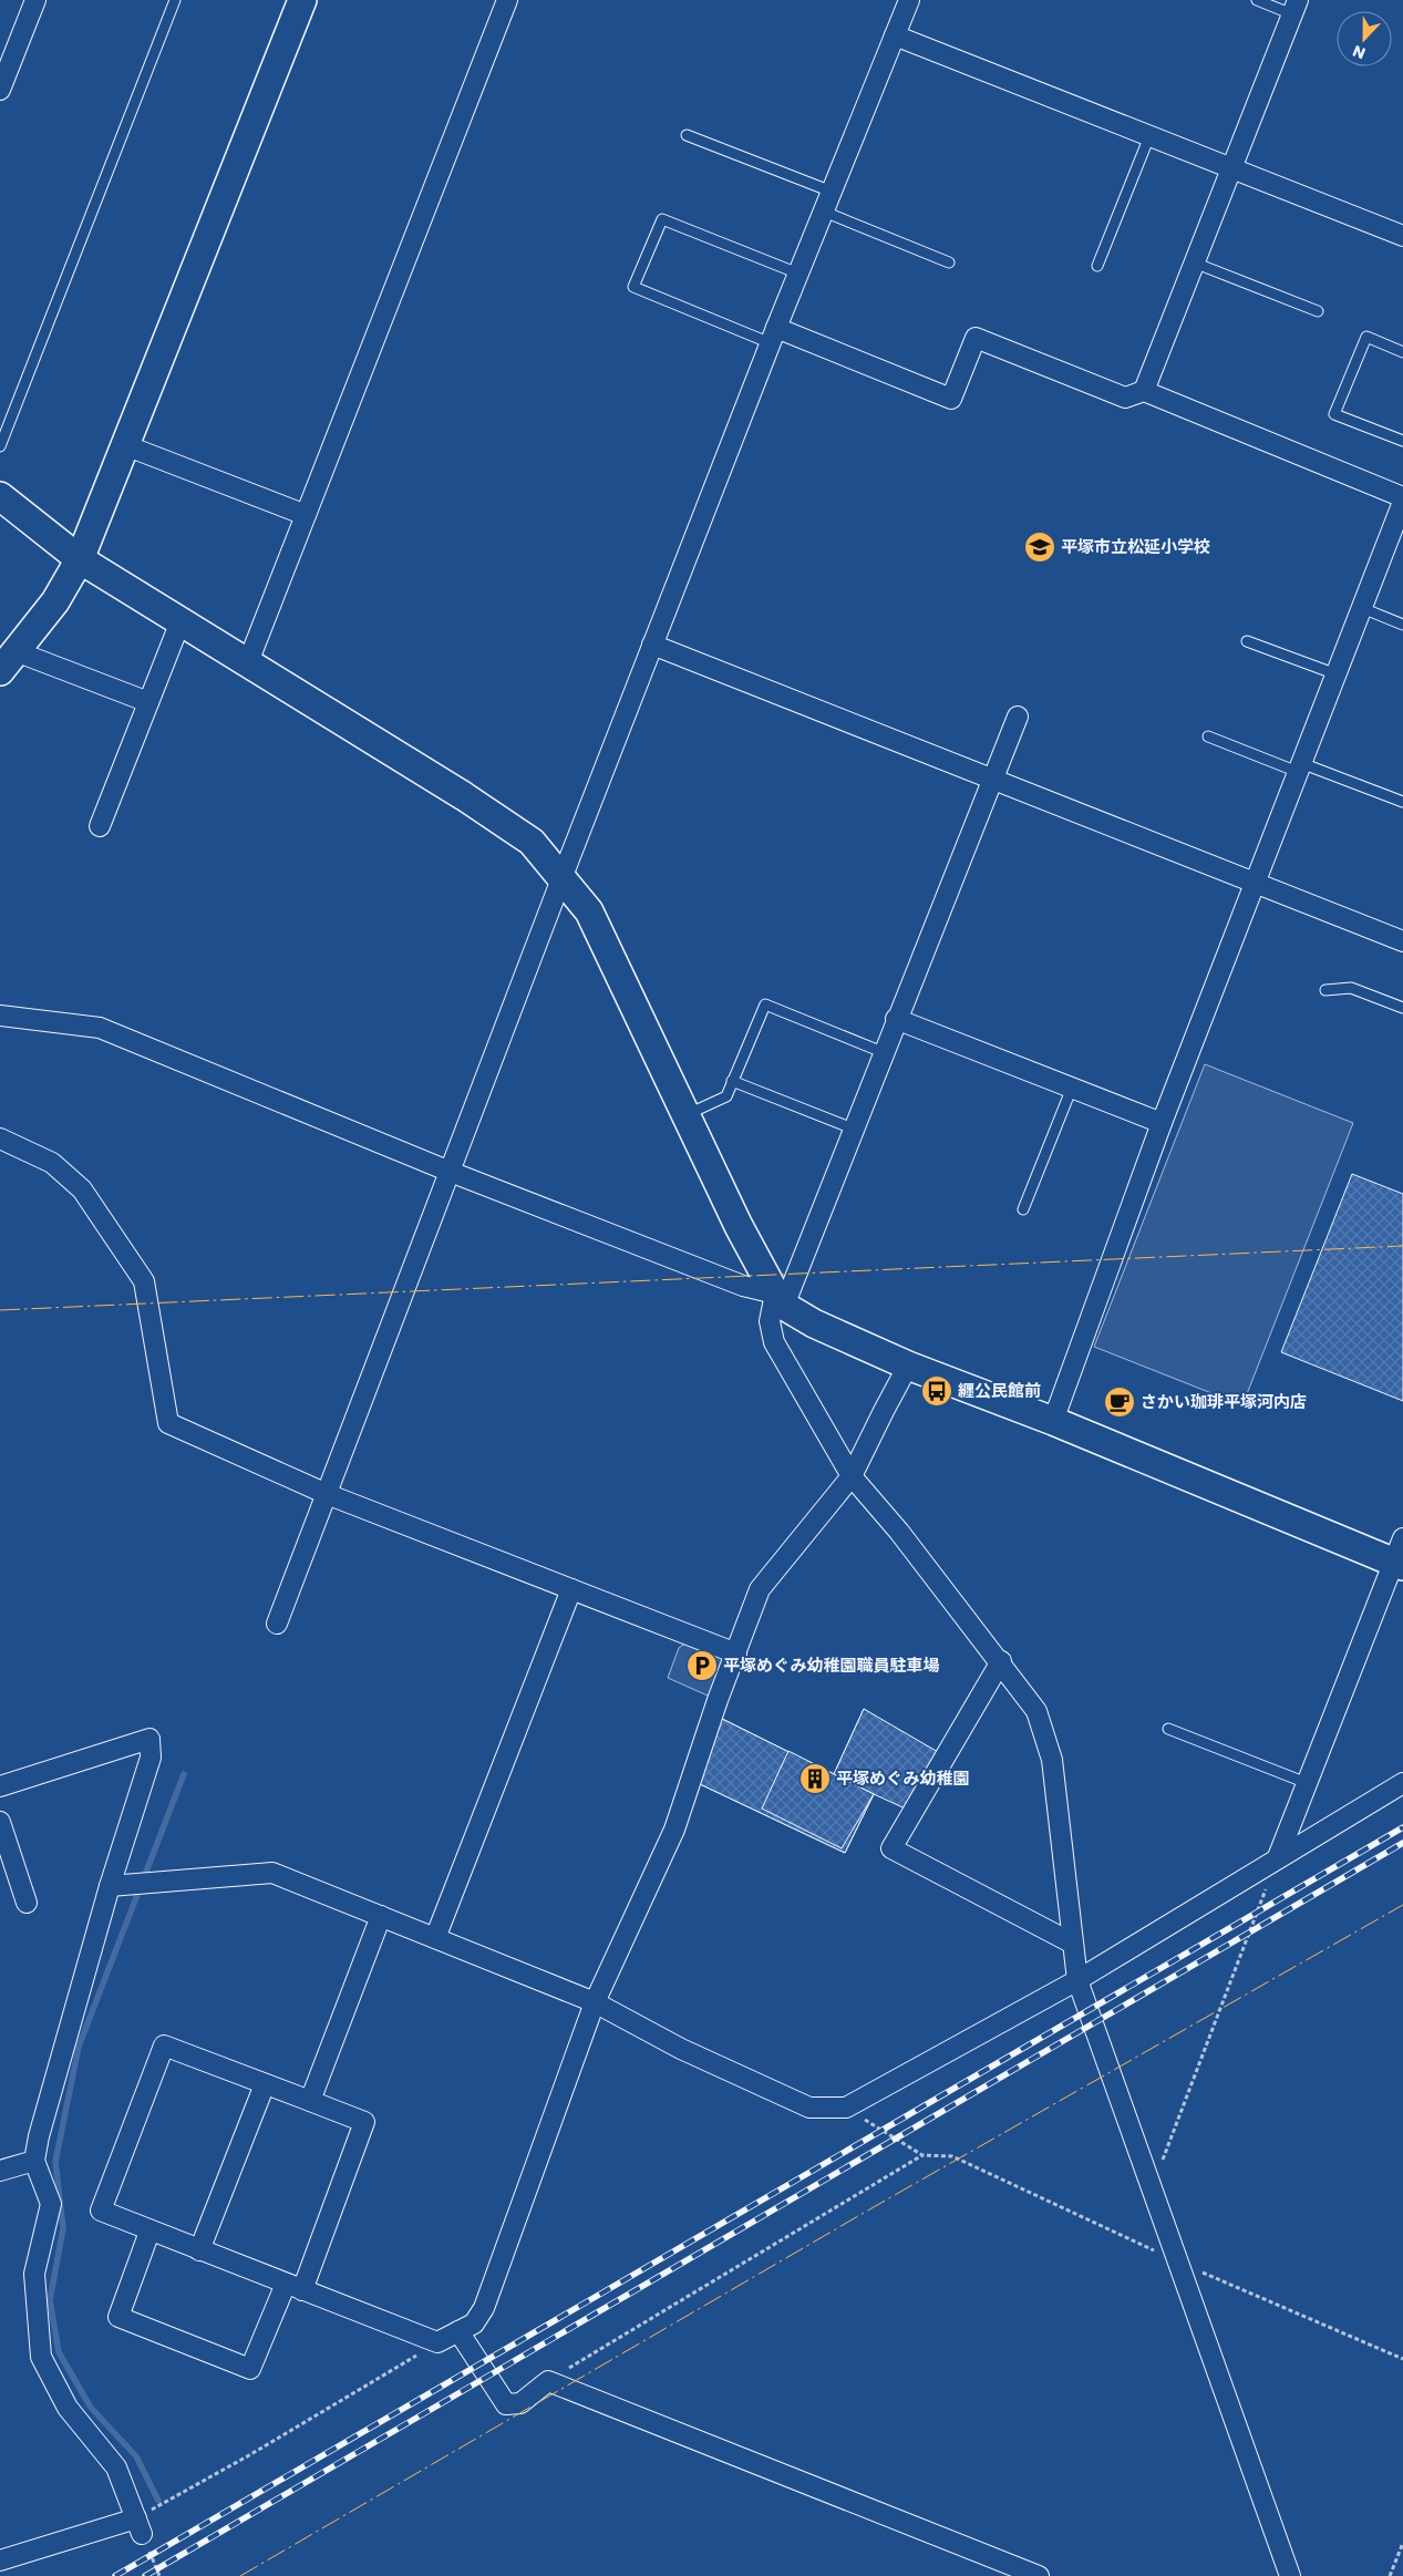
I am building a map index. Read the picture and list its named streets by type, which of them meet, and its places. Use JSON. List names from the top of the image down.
{
  "places": {
    "school or university": ["平塚市立松延小学校"],
    "bus stop": ["纒公民館前"],
    "cafe": ["さかい珈琲平塚河内店"],
    "parking": ["平塚めぐみ幼稚園職員駐車場"],
    "building": ["平塚めぐみ幼稚園"]
  },
  "north": "bottom"
}
